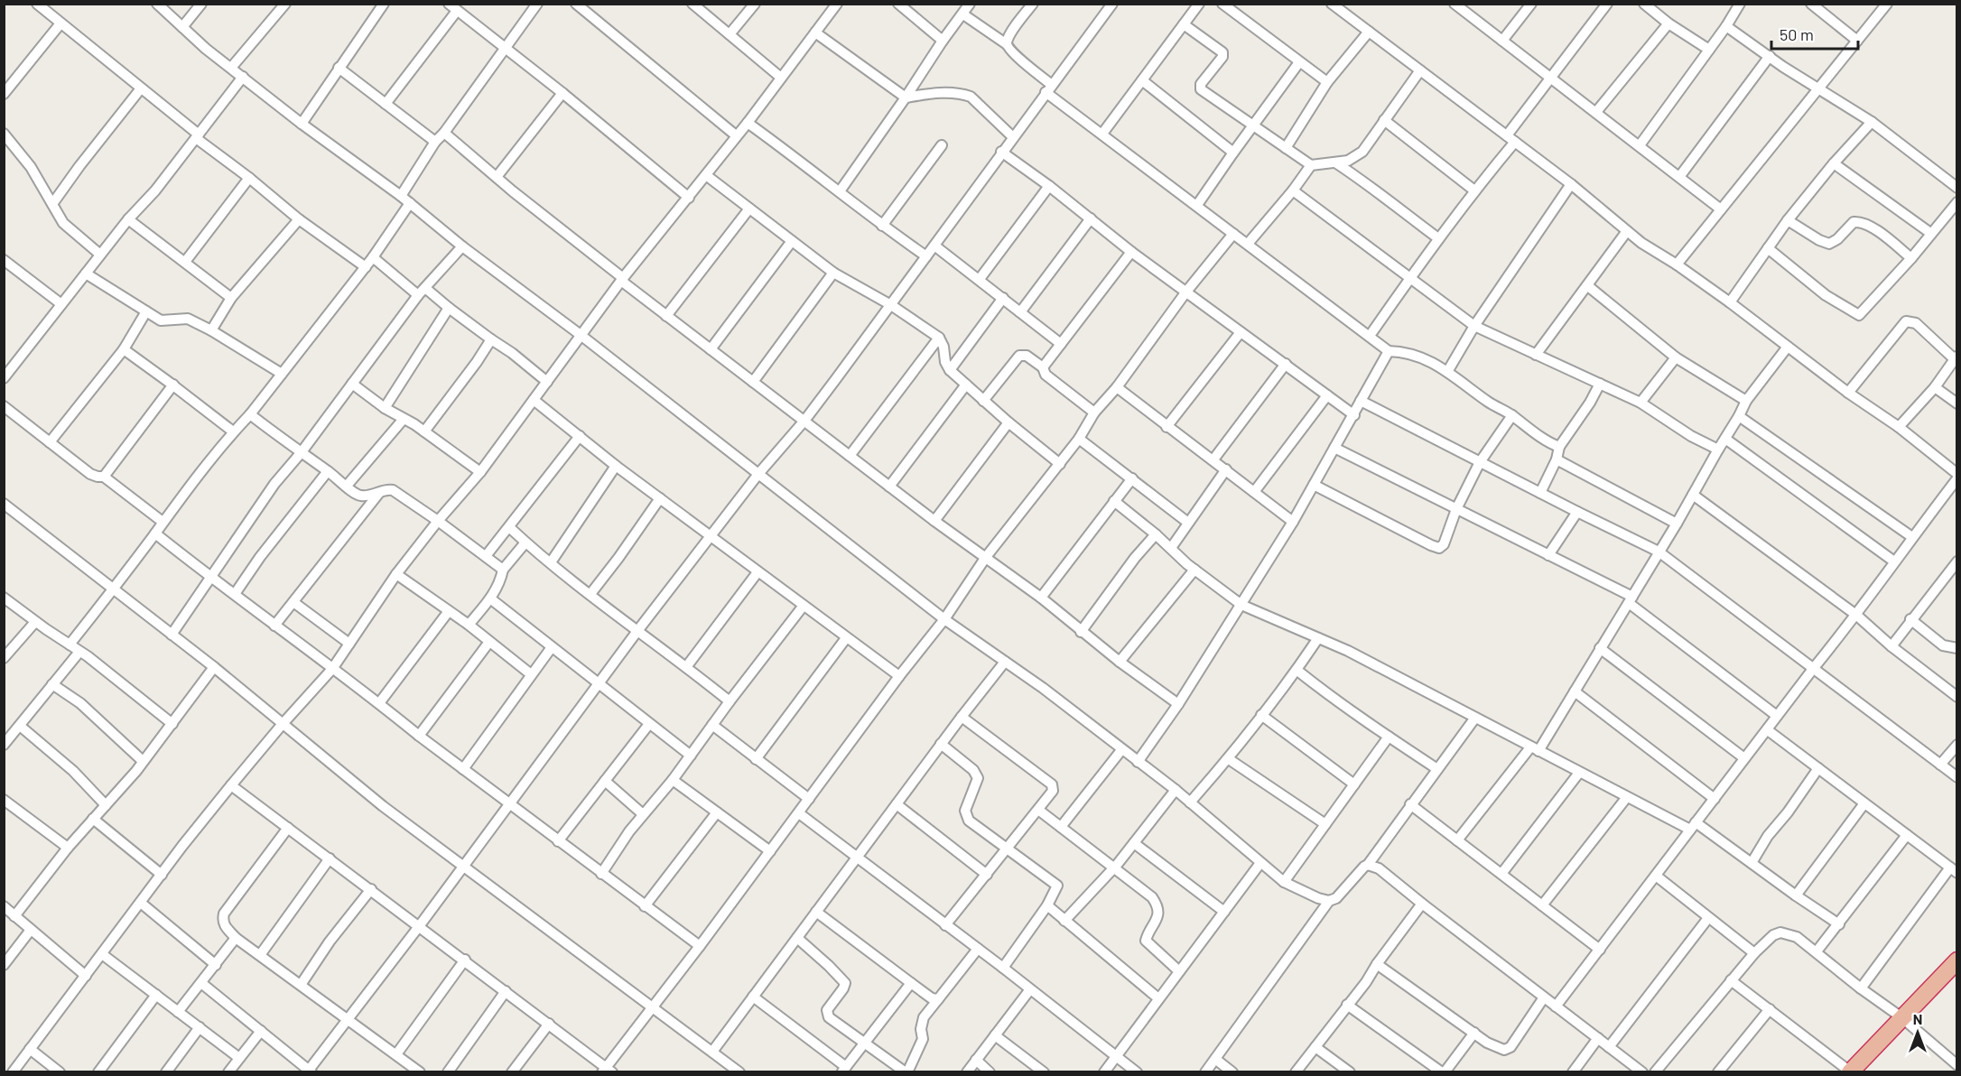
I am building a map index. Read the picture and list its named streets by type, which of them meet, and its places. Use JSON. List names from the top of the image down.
{
  "scale_bar": "50 m",
  "north": "top"
}
